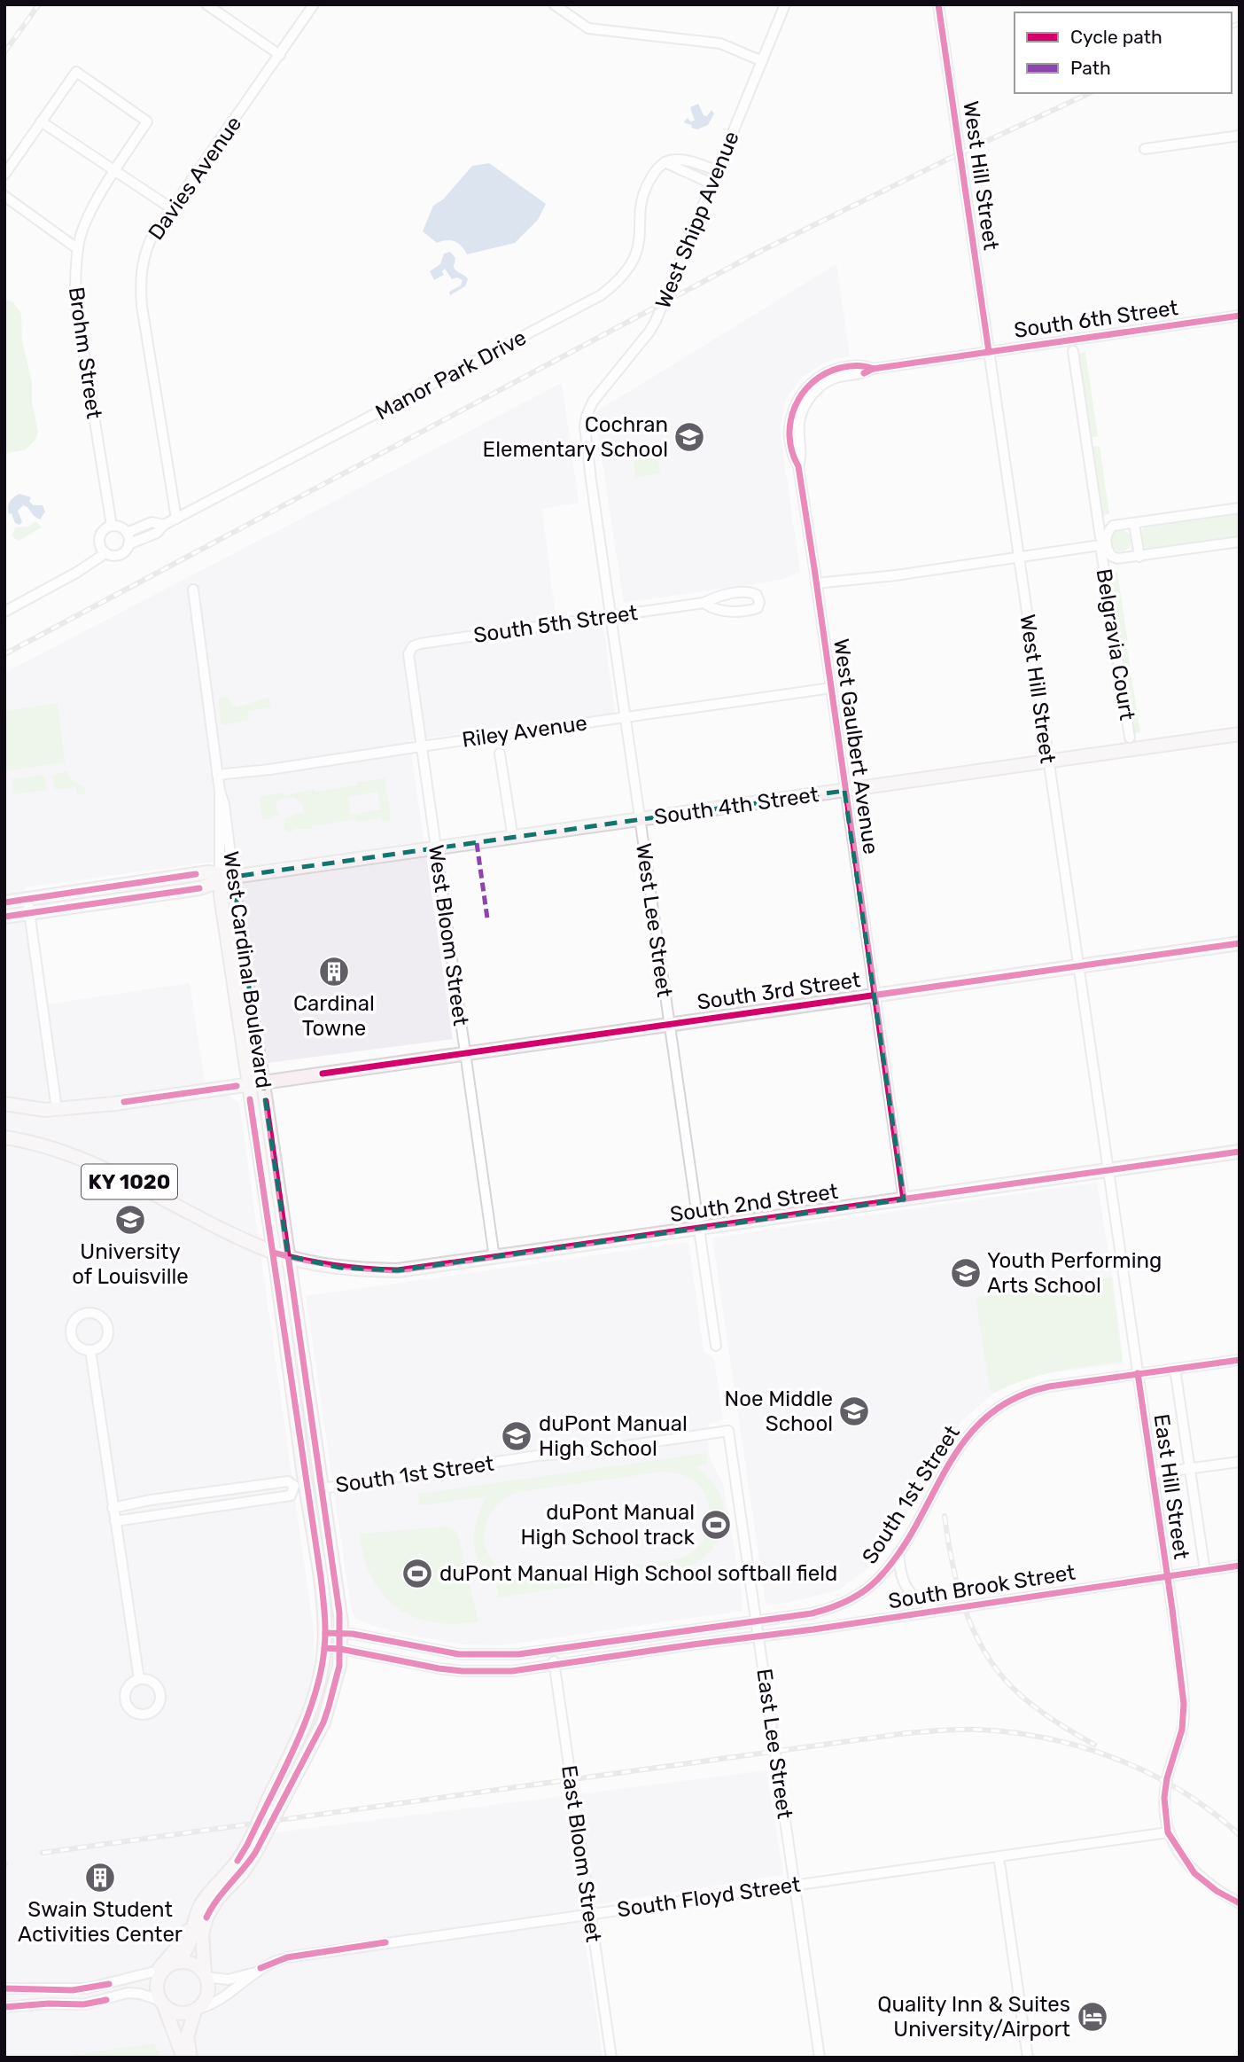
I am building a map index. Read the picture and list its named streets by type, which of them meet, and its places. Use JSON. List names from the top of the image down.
{
  "streets": {
    "main road": [
      "South 4th Street",
      "West Cardinal Boulevard",
      "South 3rd Street",
      "KY 1020",
      "South 2nd Street"
    ],
    "street": [
      "West Hill Street",
      "Davies Avenue",
      "West Shipp Avenue",
      "South 6th Street",
      "Brohm Street",
      "Manor Park Drive",
      "South 5th Street",
      "Belgravia Court",
      "Riley Avenue",
      "West Gaulbert Avenue",
      "West Lee Street",
      "West Bloom Street",
      "South 1st Street",
      "East Hill Street",
      "South Brook Street",
      "East Lee Street",
      "East Bloom Street",
      "South Floyd Street"
    ]
  },
  "crossings": [
    ["West Hill Street", "South 6th Street"],
    ["West Hill Street", "South 4th Street"],
    ["West Hill Street", "South 3rd Street"],
    ["West Hill Street", "South 2nd Street"],
    ["West Hill Street", "South 1st Street"],
    ["West Hill Street", "East Hill Street"],
    ["Davies Avenue", "Manor Park Drive"],
    ["West Shipp Avenue", "West Lee Street"],
    ["South 6th Street", "West Gaulbert Avenue"],
    ["Brohm Street", "Manor Park Drive"],
    ["South 5th Street", "West Lee Street"],
    ["South 5th Street", "West Bloom Street"],
    ["Riley Avenue", "West Gaulbert Avenue"],
    ["Riley Avenue", "West Lee Street"],
    ["Riley Avenue", "West Bloom Street"],
    ["Riley Avenue", "West Cardinal Boulevard"],
    ["West Gaulbert Avenue", "South 4th Street"],
    ["West Gaulbert Avenue", "South 3rd Street"],
    ["West Gaulbert Avenue", "South 2nd Street"],
    ["South 4th Street", "West Lee Street"],
    ["South 4th Street", "West Bloom Street"],
    ["South 4th Street", "West Cardinal Boulevard"],
    ["West Lee Street", "South 3rd Street"],
    ["West Lee Street", "South 2nd Street"],
    ["West Bloom Street", "South 3rd Street"],
    ["West Bloom Street", "South 2nd Street"],
    ["West Cardinal Boulevard", "South 3rd Street"],
    ["West Cardinal Boulevard", "South 2nd Street"],
    ["West Cardinal Boulevard", "South 1st Street"],
    ["West Cardinal Boulevard", "South Brook Street"],
    ["West Cardinal Boulevard", "South Floyd Street"],
    ["South 1st Street", "East Hill Street"],
    ["South 1st Street", "South Brook Street"],
    ["South 1st Street", "East Lee Street"],
    ["East Hill Street", "South Brook Street"],
    ["East Hill Street", "South Floyd Street"],
    ["South Brook Street", "East Lee Street"],
    ["South Brook Street", "East Bloom Street"],
    ["East Lee Street", "South Floyd Street"],
    ["East Bloom Street", "South Floyd Street"]
  ],
  "places": {
    "school or university": [
      "Cochran Elementary School",
      "University of Louisville",
      "Youth Performing Arts School",
      "Noe Middle School",
      "duPont Manual High School"
    ],
    "building": ["Cardinal Towne", "Swain Student Activities Center"],
    "sports": ["duPont Manual High School track", "duPont Manual High School softball field"],
    "hotel": ["Quality Inn & Suites University/Airport"]
  },
  "legend": ["Cycle path", "Path"]
}
